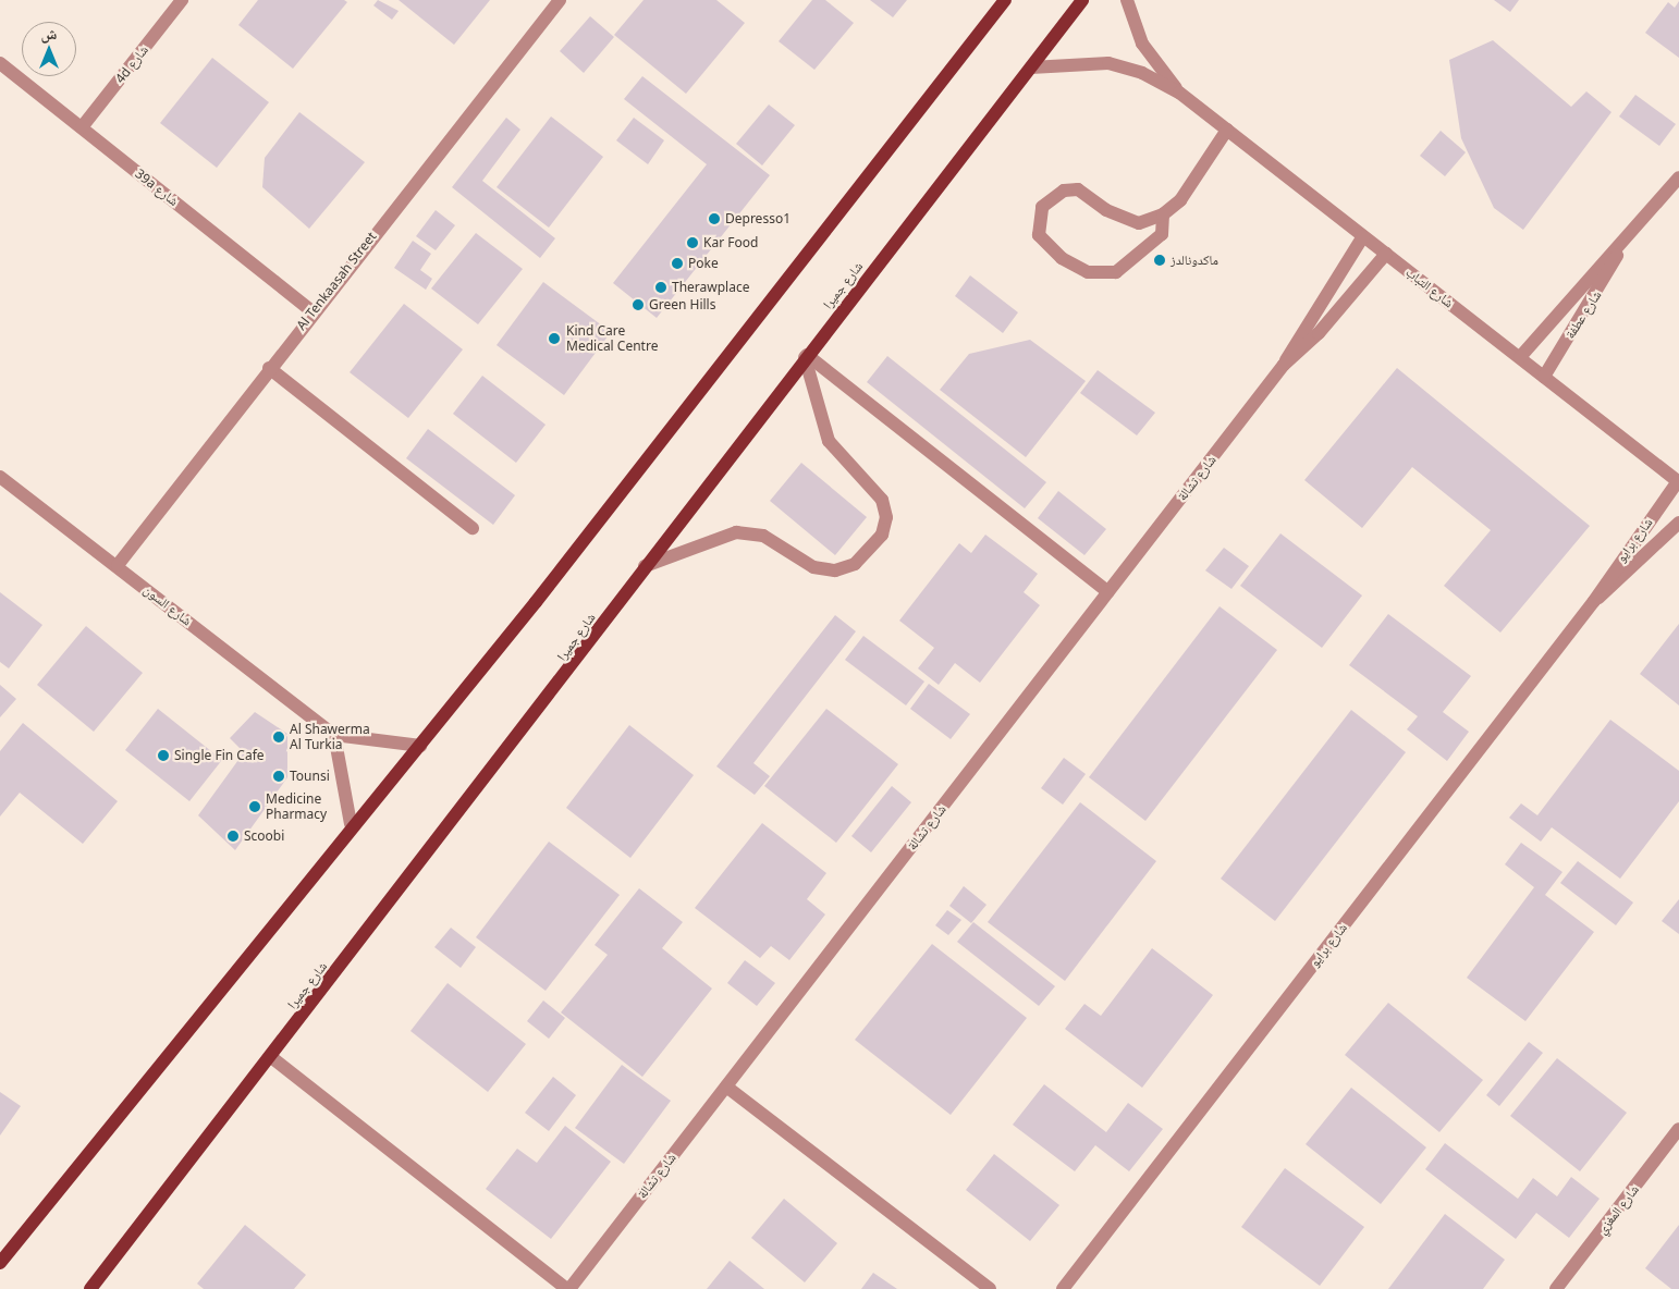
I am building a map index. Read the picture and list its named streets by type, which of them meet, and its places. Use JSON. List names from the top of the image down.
{
  "streets": {
    "main road": ["شارع جميرا"],
    "street": [
      "4d شارع",
      "39a شارع",
      "Al Tenkaasah Street",
      "شارع التباب",
      "شارع عطفة",
      "شارع تشالة",
      "شارع برايو",
      "شارع السون",
      "شارع المغزي"
    ]
  },
  "crossings": [
    ["4d شارع", "39a شارع"],
    ["39a شارع", "Al Tenkaasah Street"],
    ["Al Tenkaasah Street", "شارع السون"],
    ["شارع جميرا", "شارع التباب"],
    ["شارع التباب", "شارع عطفة"],
    ["شارع التباب", "شارع تشالة"],
    ["شارع التباب", "شارع برايو"]
  ],
  "places": [
    "Depresso1",
    "Kar Food",
    "ماكدونالدز",
    "Poke",
    "Therawplace",
    "Green Hills",
    "Kind Care Medical Centre",
    "Al Shawerma Al Turkia",
    "Single Fin Cafe",
    "Tounsi",
    "Medicine Pharmacy",
    "Scoobi"
  ],
  "north": "top"
}
